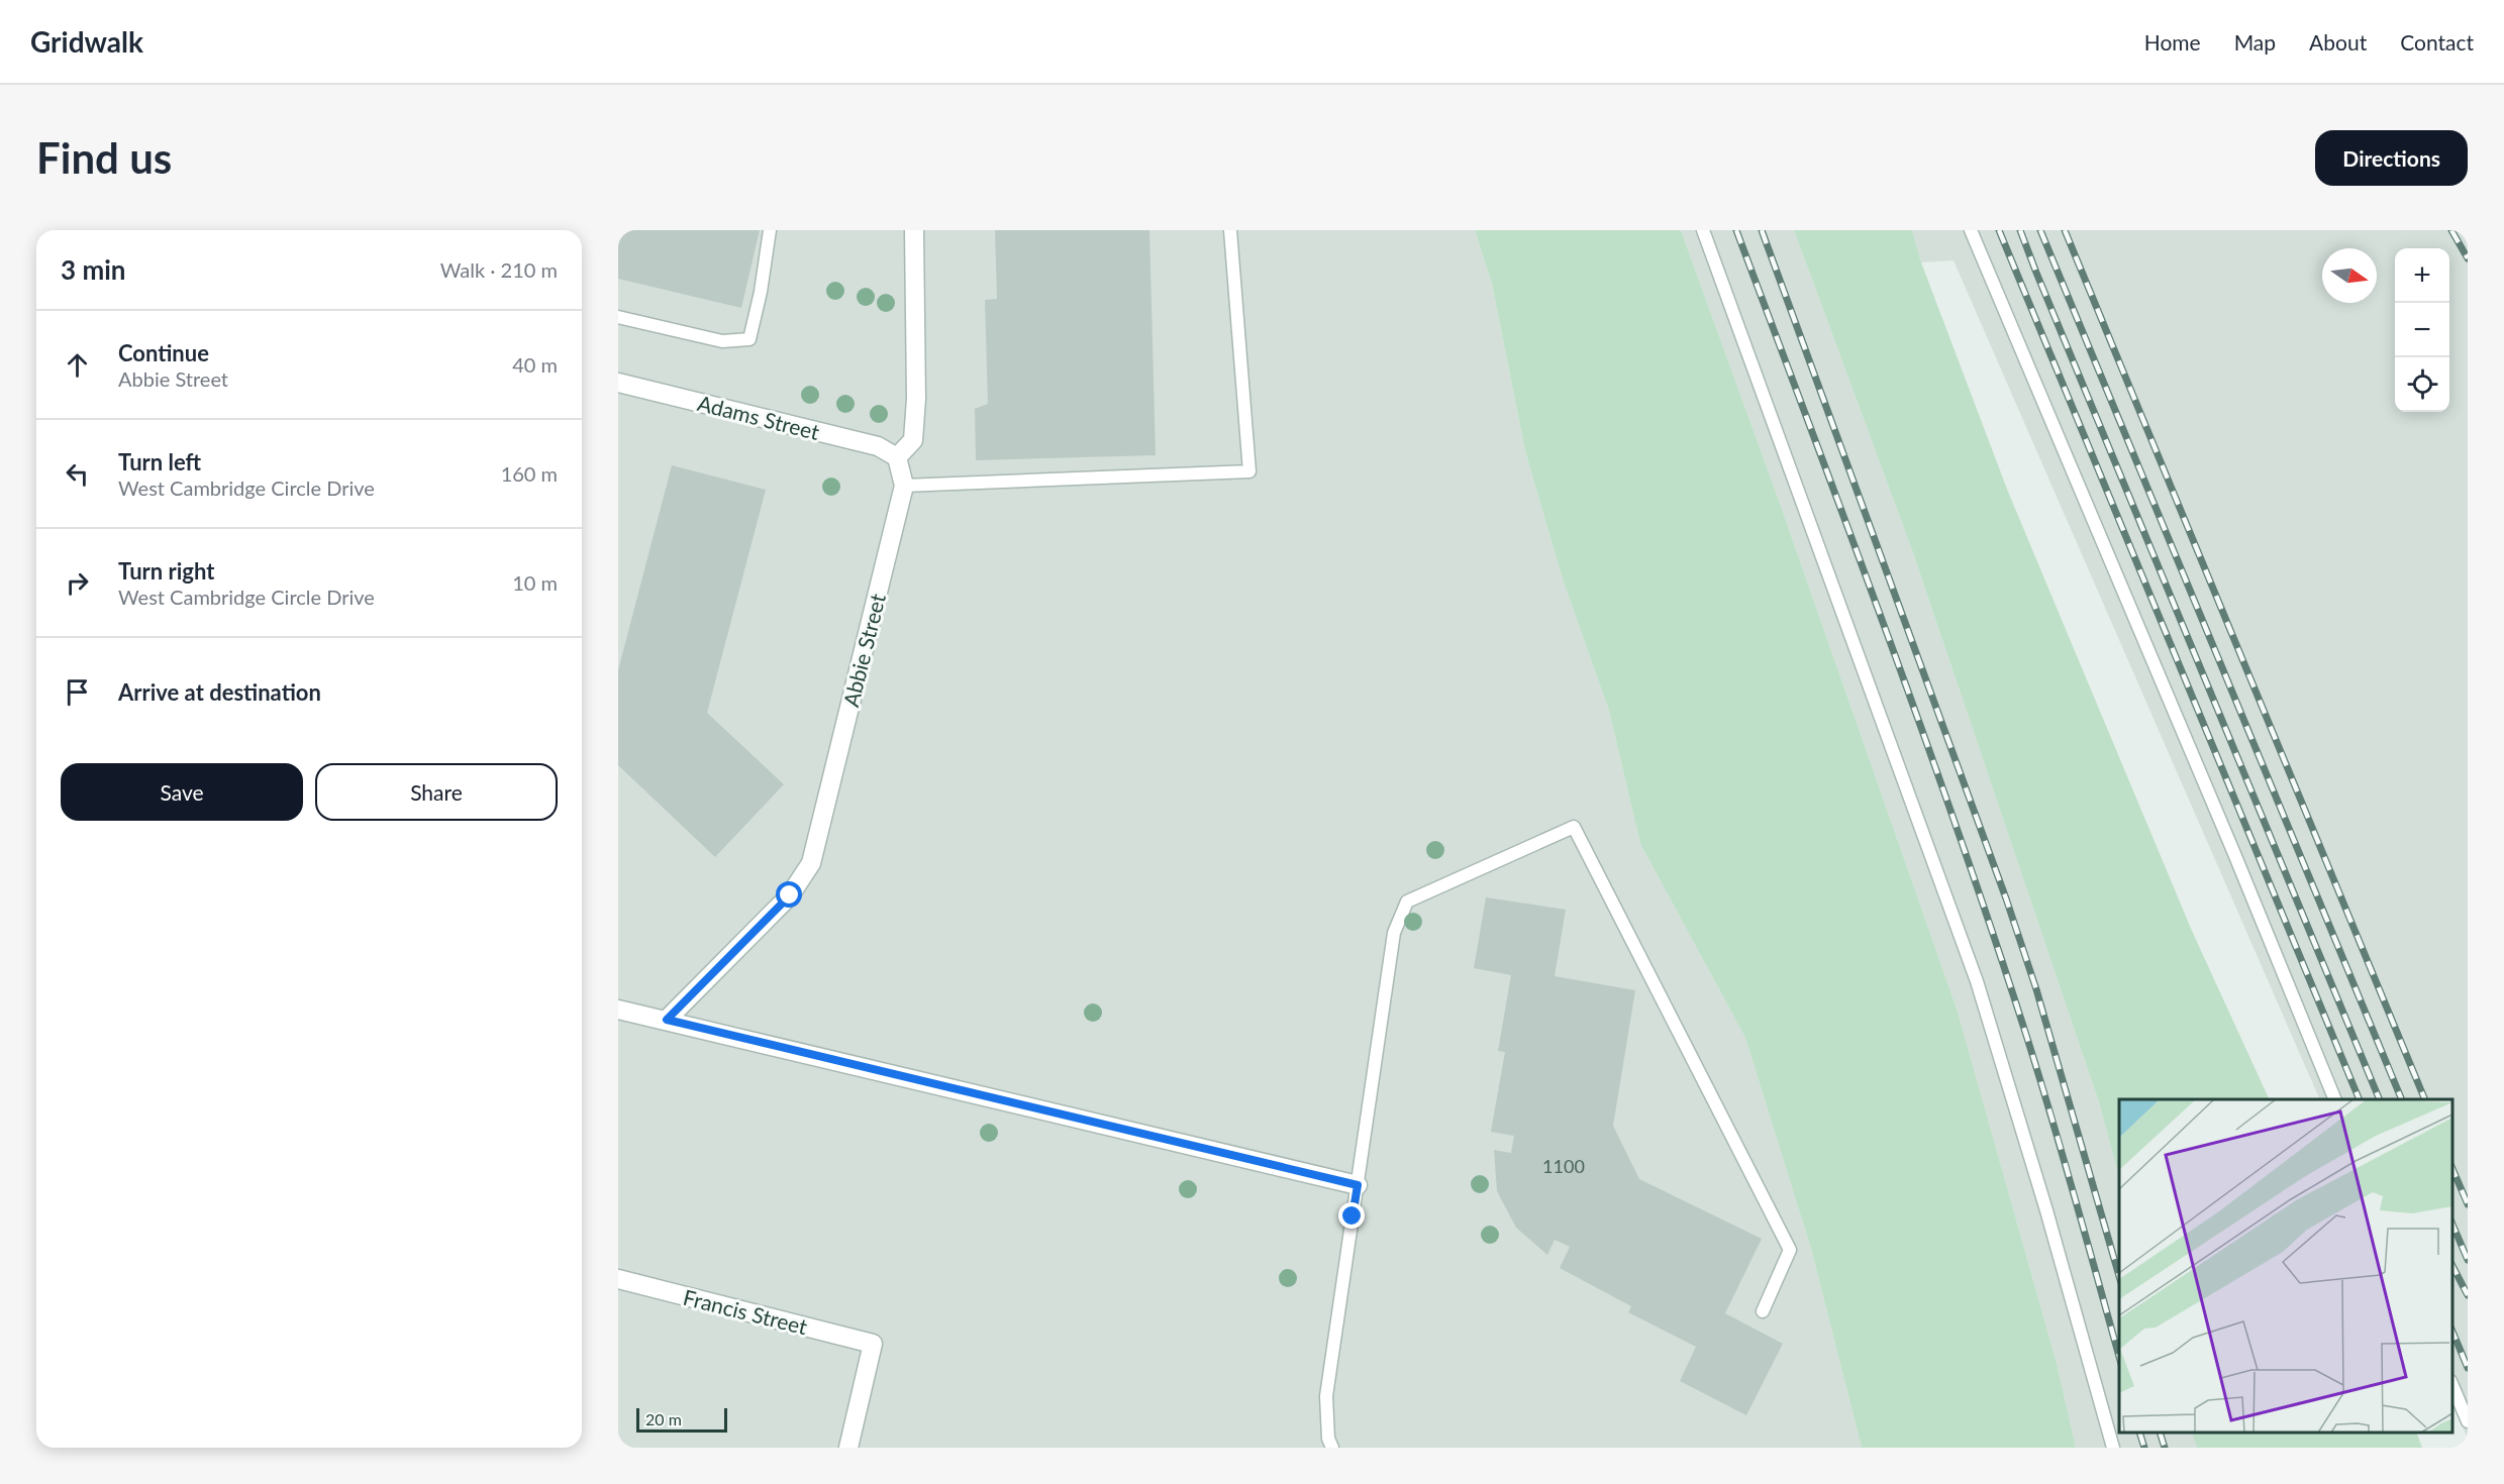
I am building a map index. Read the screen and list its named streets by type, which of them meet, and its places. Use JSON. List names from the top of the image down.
{
  "streets": {
    "street": ["Adams Street", "Abbie Street", "Francis Street"]
  },
  "crossings": [
    ["Adams Street", "Abbie Street"]
  ],
  "house_numbers": ["1100"],
  "scale_bar": "20 m",
  "north": "right",
  "page": {
    "header": "Gridwalk",
    "nav": [
      "Home",
      "Map",
      "About",
      "Contact"
    ],
    "buttons": [
      "Directions",
      ["Save", "Share"]
    ],
    "title": "Find us",
    "heading": ["3 min", "Walk · 210 m"],
    "map_buttons": ["+", "−"],
    "list": [
      ["Continue", "Abbie Street", "40 m"],
      ["Turn left", "West Cambridge Circle Drive", "160 m"],
      ["Turn right", "West Cambridge Circle Drive", "10 m"],
      "Arrive at destination"
    ],
    "scale": "20 m"
  }
}
